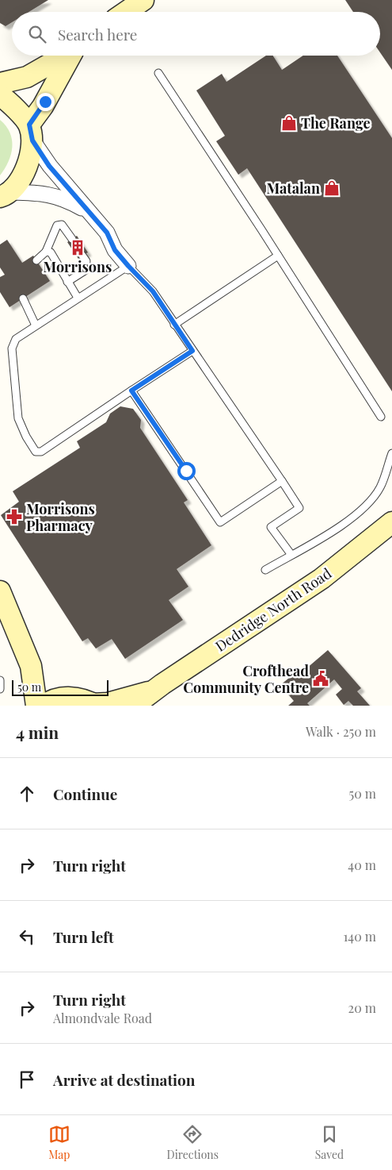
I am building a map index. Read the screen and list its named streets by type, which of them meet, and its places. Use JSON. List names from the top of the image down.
{
  "streets": {
    "street": ["Dedridge North Road"]
  },
  "places": {
    "shop": ["The Range", "Matalan"],
    "building": ["Morrisons"],
    "pharmacy": ["Morrisons Pharmacy"],
    "public building": ["Crofthead Community Centre"]
  },
  "scale_bar": "50 m",
  "page": {
    "search": "Search here",
    "scale": "50 m",
    "heading": ["4 min", "Walk · 250 m"],
    "list": [
      ["Continue", "50 m"],
      ["Turn right", "40 m"],
      ["Turn left", "140 m"],
      ["Turn right", "Almondvale Road", "20 m"],
      "Arrive at destination"
    ],
    "nav": ["Map", "Directions", "Saved"]
  }
}
